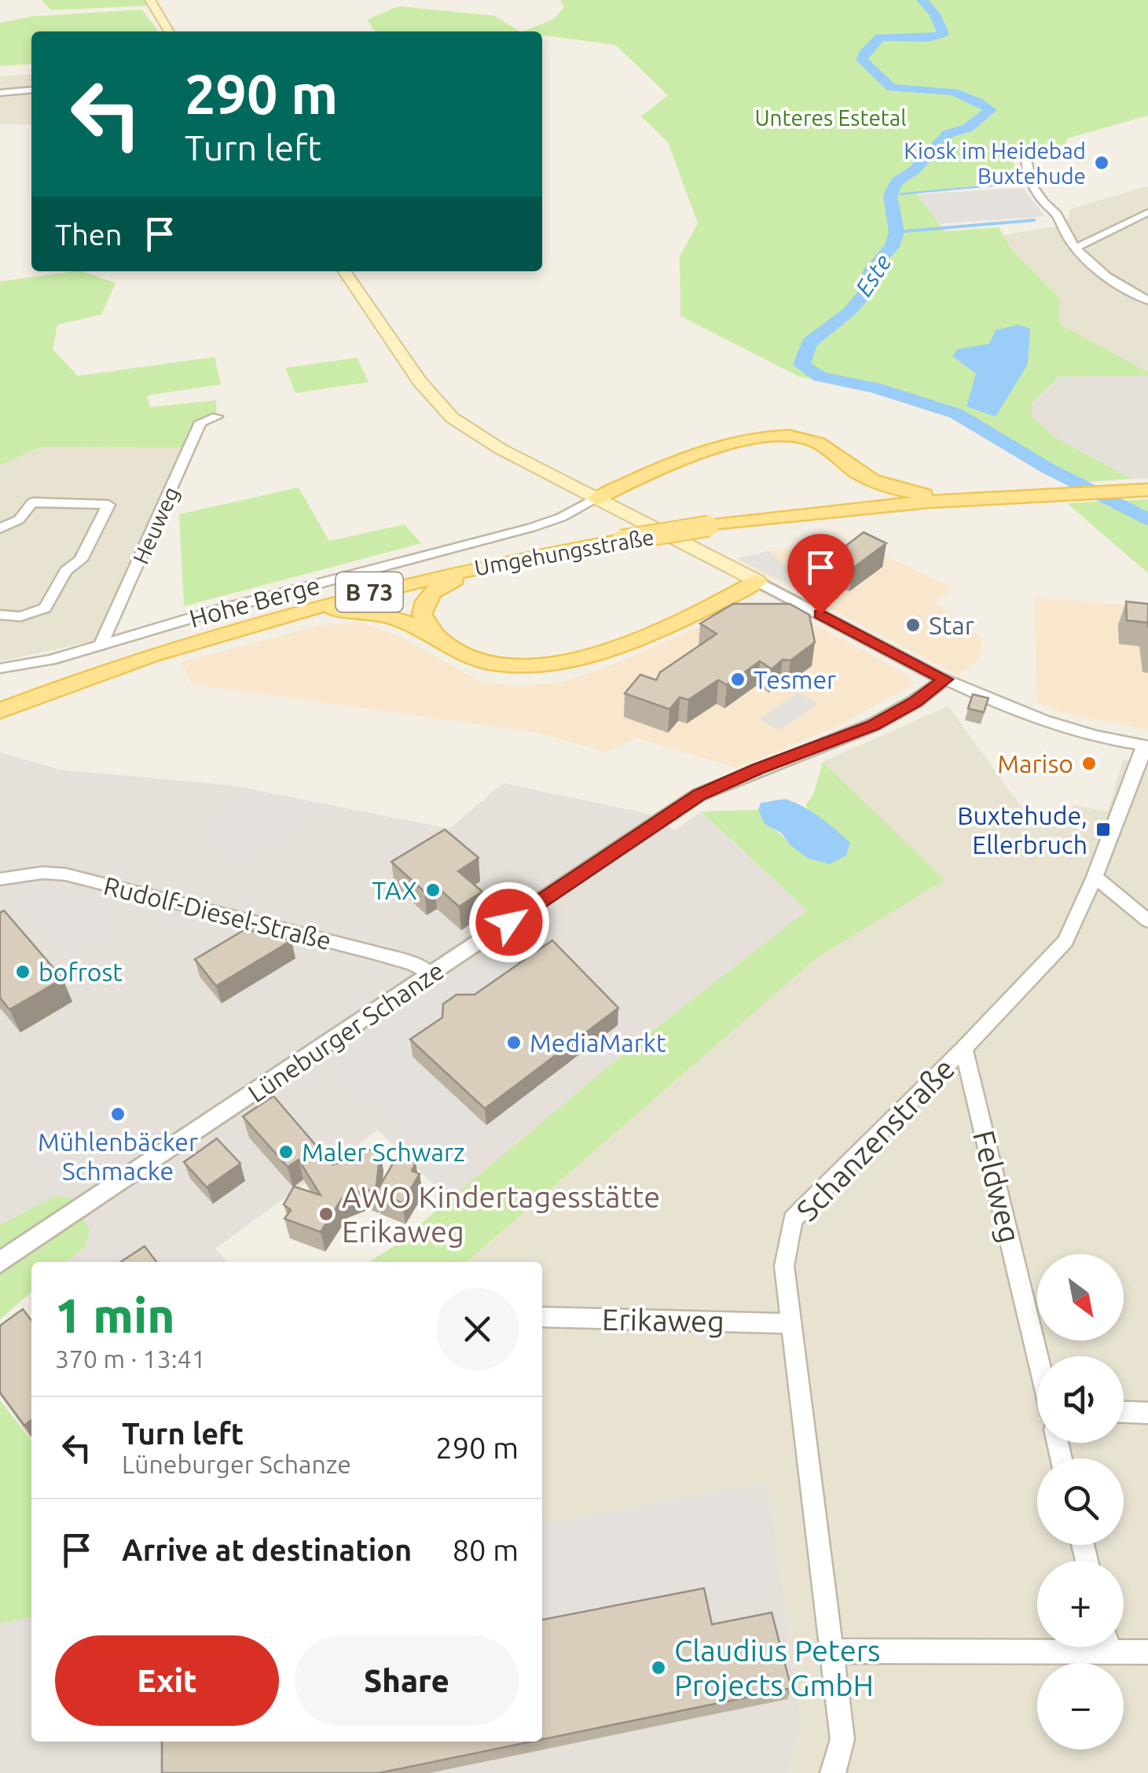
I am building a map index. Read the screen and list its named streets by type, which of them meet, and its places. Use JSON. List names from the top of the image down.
{
  "streets": {
    "main road": ["Umgehungsstraße", "B 73"],
    "street": [
      "Heuweg",
      "Hohe Berge",
      "Rudolf-Diesel-Straße",
      "Lüneburger Schanze",
      "Schanzenstraße",
      "Feldweg",
      "Erikaweg"
    ]
  },
  "crossings": [
    ["Heuweg", "Hohe Berge"],
    ["Rudolf-Diesel-Straße", "Lüneburger Schanze"],
    ["Schanzenstraße", "Feldweg"],
    ["Schanzenstraße", "Erikaweg"]
  ],
  "water": ["Este"],
  "parks": ["Unteres Estetal"],
  "places": {
    "other": [
      "Kiosk im Heidebad Buxtehude",
      "Star",
      "Tesmer",
      "Mariso",
      "TAX",
      "bofrost",
      "MediaMarkt",
      "Mühlenbäcker Schmacke",
      "Maler Schwarz",
      "AWO Kindertagesstätte Erikaweg",
      "Claudius Peters Projects GmbH"
    ],
    "transit": ["Buxtehude, Ellerbruch"]
  },
  "north": "bottom right",
  "page": {
    "turn": ["290 m", "Turn left"],
    "then": "Then",
    "map_buttons": ["+", "−"],
    "heading": ["1 min", "370 m · 13:41"],
    "list": [
      {
        "name": "Turn left",
        "note": "Lüneburger Schanze",
        "value": "290 m"
      },
      {
        "name": "Arrive at destination",
        "value": "80 m"
      }
    ],
    "buttons": ["Exit", "Share"]
  }
}
